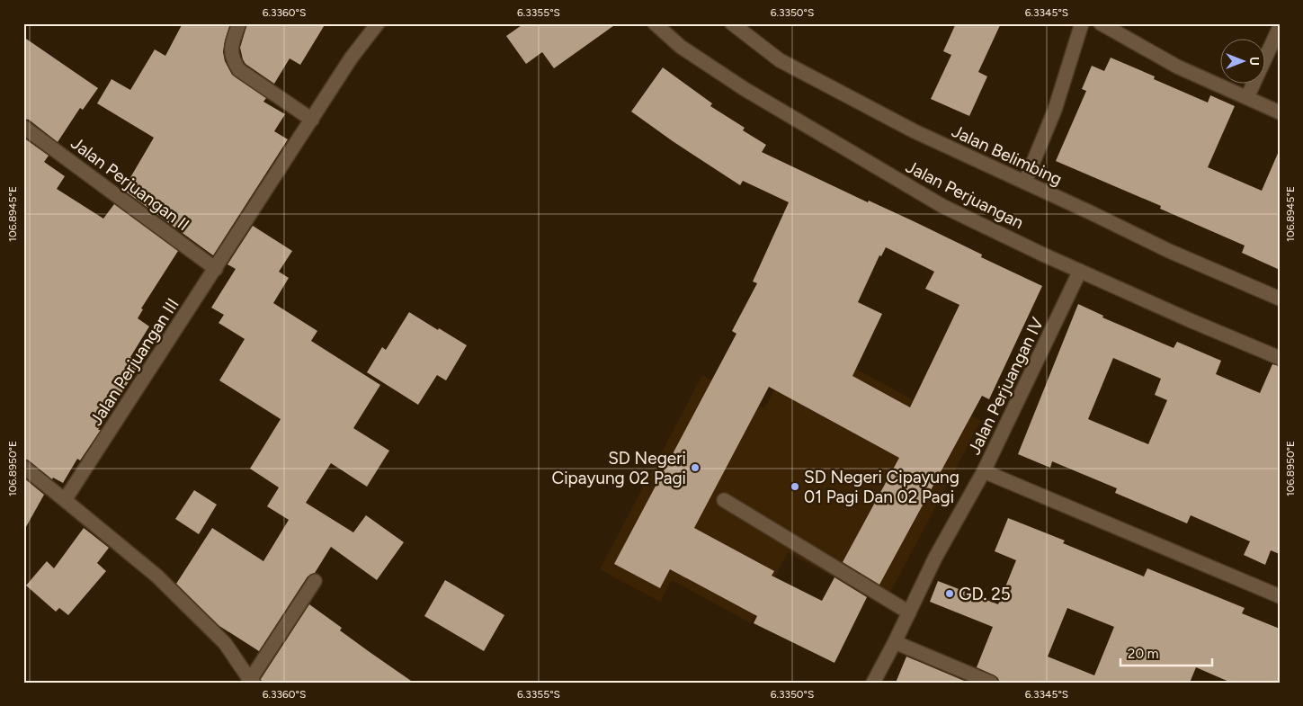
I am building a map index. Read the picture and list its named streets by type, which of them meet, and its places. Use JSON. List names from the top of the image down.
{
  "streets": {
    "street": [
      "Jalan Belimbing",
      "Jalan Perjuangan II",
      "Jalan Perjuangan",
      "Jalan Perjuangan III",
      "Jalan Perjuangan IV"
    ]
  },
  "crossings": [
    ["Jalan Perjuangan II", "Jalan Perjuangan III"],
    ["Jalan Perjuangan", "Jalan Perjuangan IV"]
  ],
  "places": ["SD Negeri Cipayung 02 Pagi", "SD Negeri Cipayung 01 Pagi Dan 02 Pagi", "GD. 25"],
  "scale_bar": "20 m",
  "north": "right",
  "coordinates": [
    "6.3360°S",
    "6.3355°S",
    "6.3350°S",
    "6.3345°S",
    "106.8945°E",
    "106.8950°E"
  ]
}
